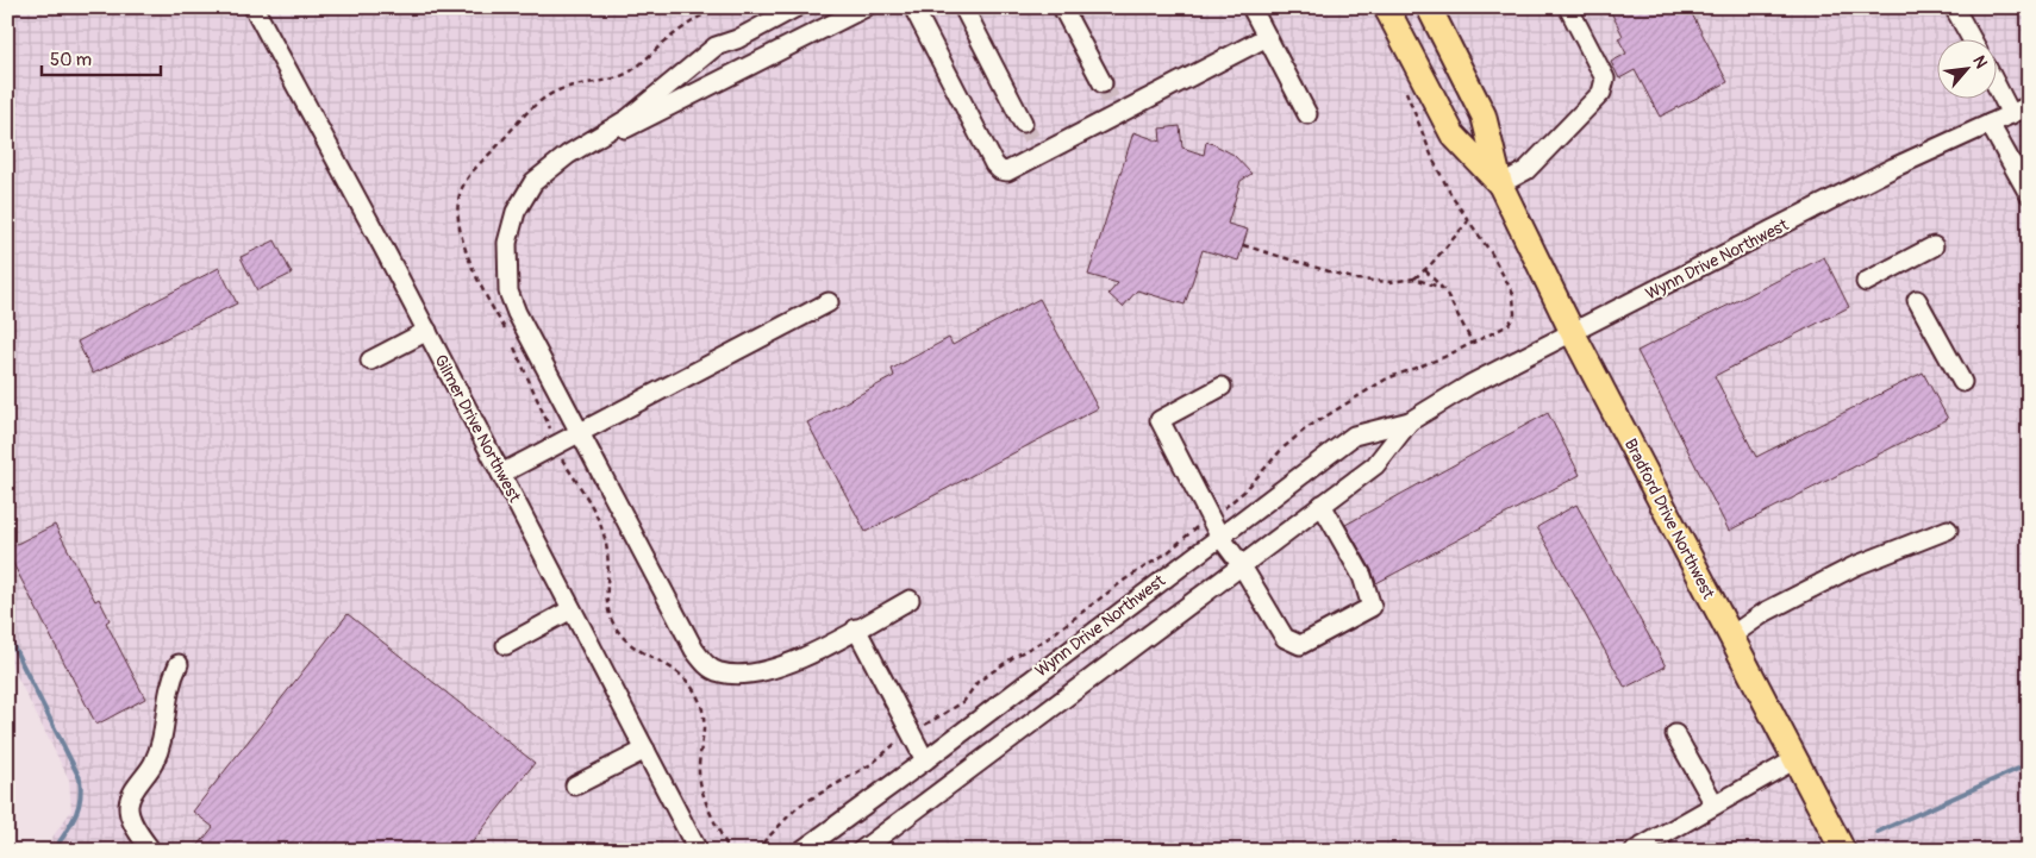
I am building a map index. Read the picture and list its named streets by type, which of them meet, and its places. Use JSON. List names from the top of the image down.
{
  "streets": {
    "main road": ["Bradford Drive Northwest"],
    "street": ["Wynn Drive Northwest", "Gilmer Drive Northwest"]
  },
  "crossings": [
    ["Wynn Drive Northwest", "Bradford Drive Northwest"]
  ],
  "scale_bar": "50 m",
  "north": "top right"
}
